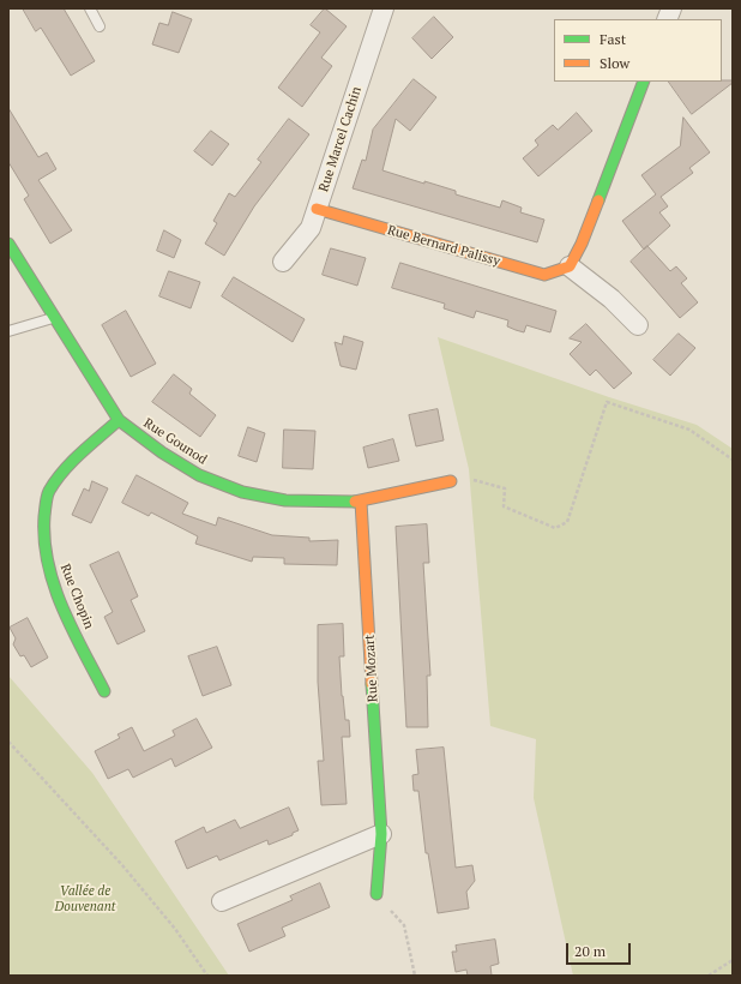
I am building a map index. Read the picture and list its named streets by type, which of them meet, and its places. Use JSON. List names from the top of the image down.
{
  "streets": {
    "street": [
      "Rue Marcel Cachin",
      "Rue Bernard Palissy",
      "Rue Gounod",
      "Rue Chopin",
      "Rue Mozart"
    ]
  },
  "crossings": [
    ["Rue Marcel Cachin", "Rue Bernard Palissy"],
    ["Rue Gounod", "Rue Chopin"],
    ["Rue Gounod", "Rue Mozart"]
  ],
  "parks": ["Vallée de Douvenant"],
  "legend": ["Fast", "Slow"],
  "scale_bar": "20 m"
}
